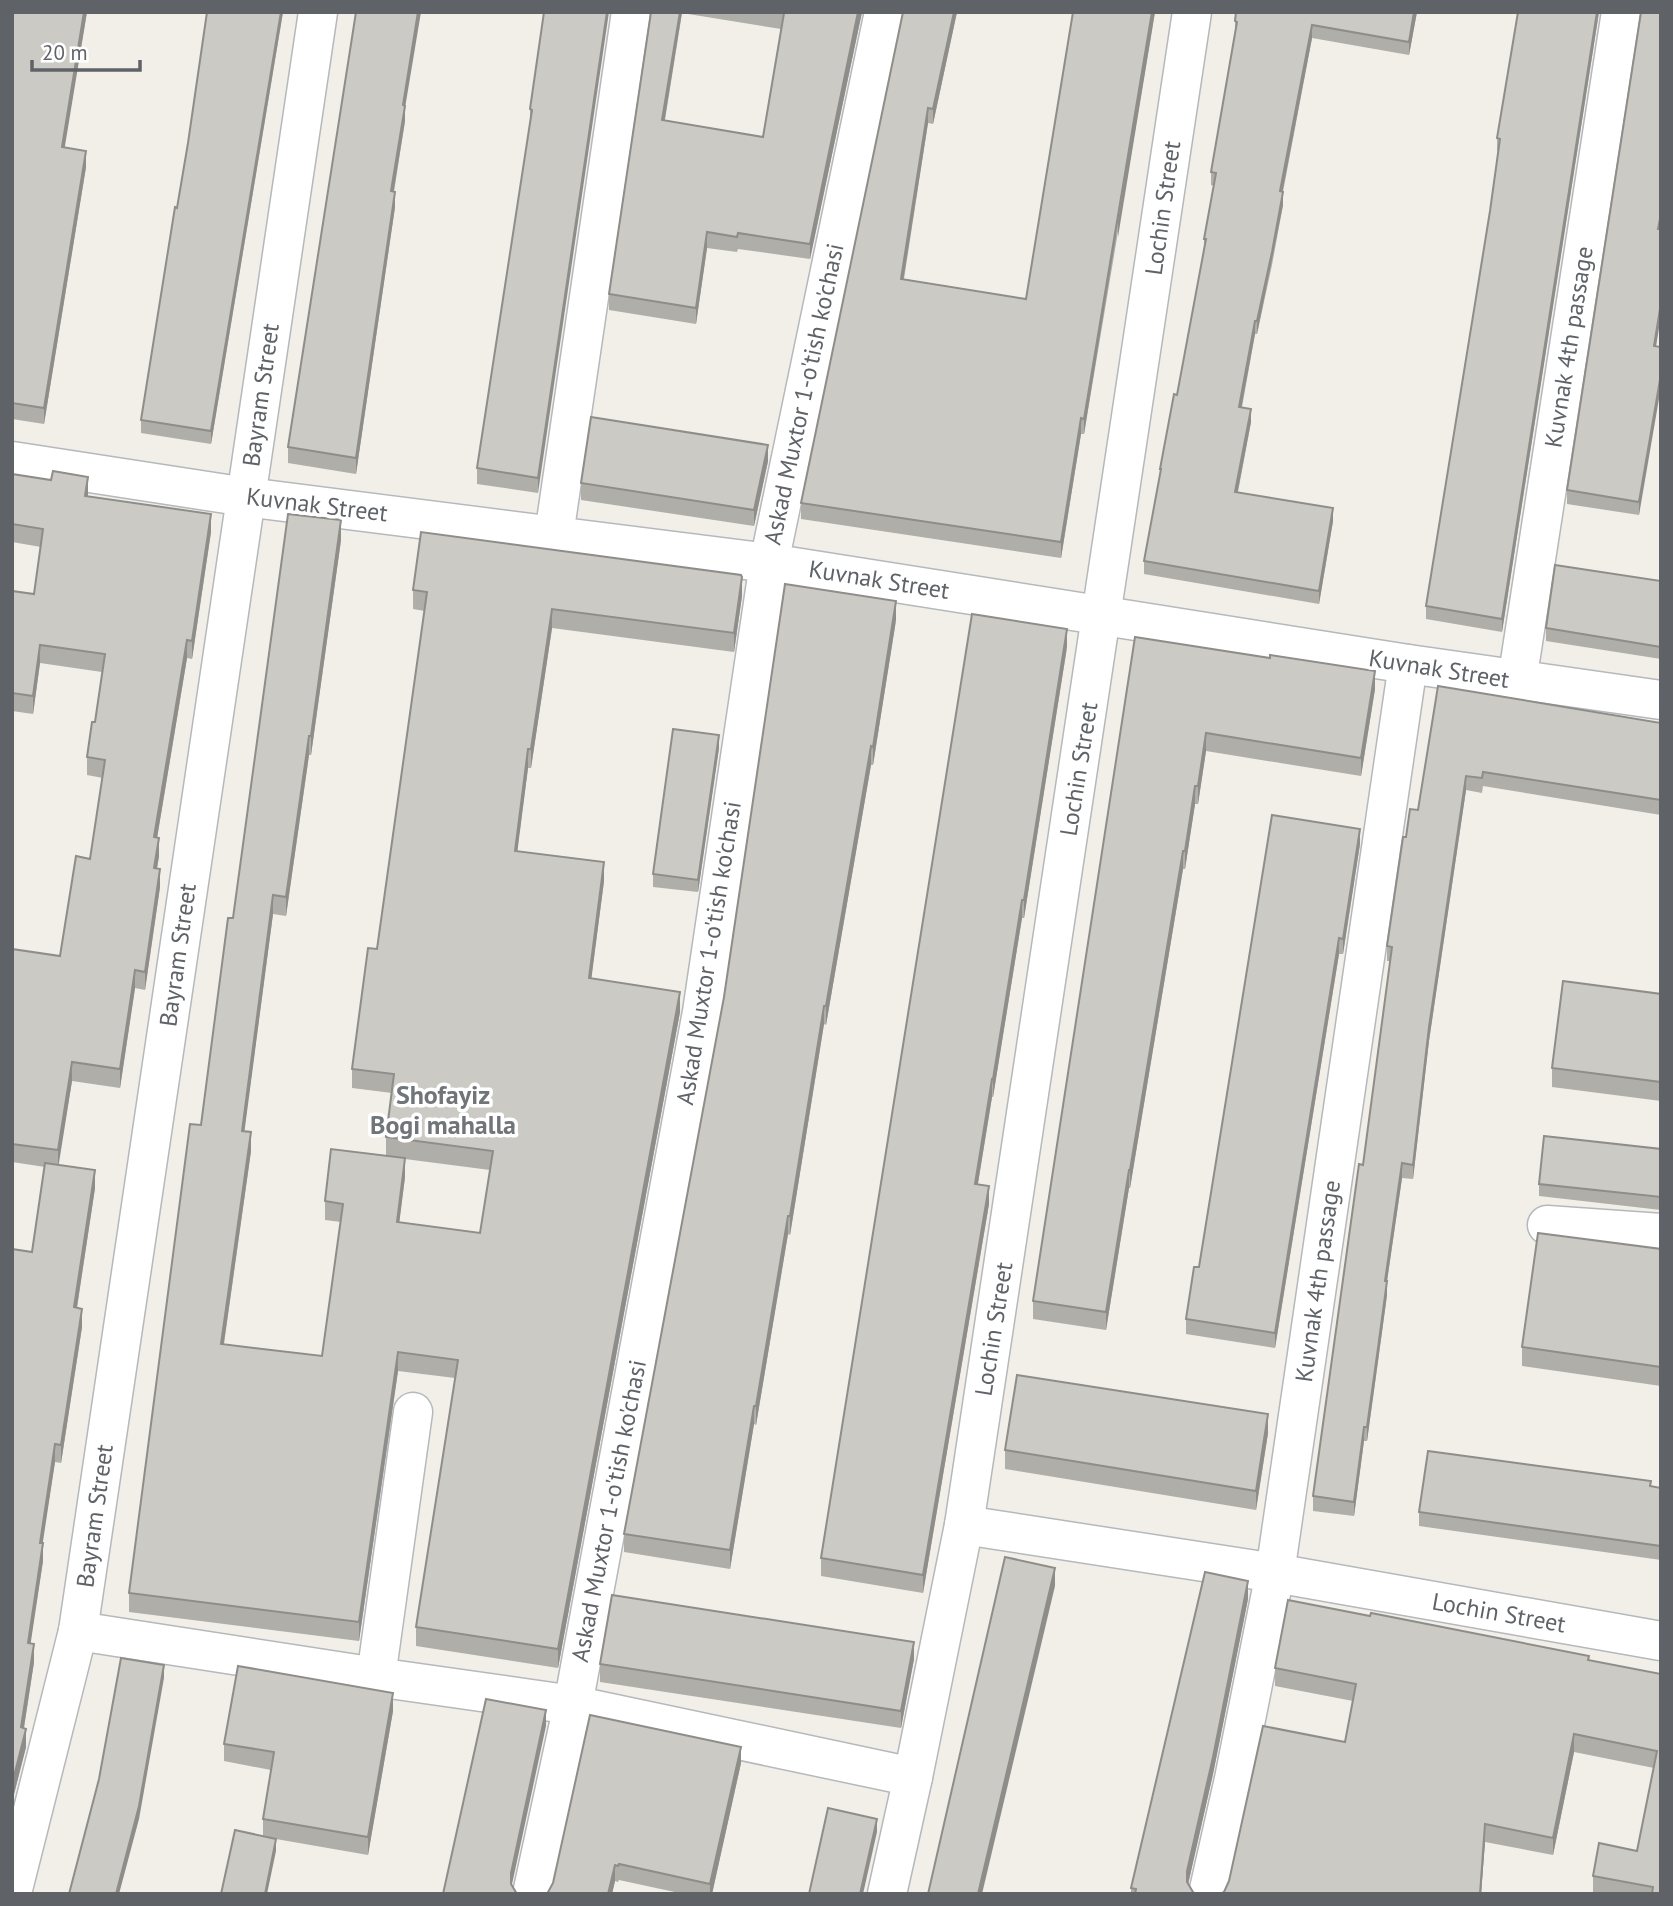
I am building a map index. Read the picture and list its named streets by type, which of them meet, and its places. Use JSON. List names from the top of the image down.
{
  "streets": {
    "street": [
      "Lochin Street",
      "Kuvnak 4th passage",
      "Askad Muxtor 1-o'tish ko'chasi",
      "Bayram Street",
      "Kuvnаk Street"
    ]
  },
  "crossings": [
    ["Lochin Street", "Kuvnak 4th passage"],
    ["Lochin Street", "Kuvnаk Street"],
    ["Kuvnak 4th passage", "Kuvnаk Street"],
    ["Askad Muxtor 1-o'tish ko'chasi", "Kuvnаk Street"],
    ["Bayram Street", "Kuvnаk Street"]
  ],
  "districts": ["Shofayiz Bogi mahalla"],
  "scale_bar": "20 m"
}
